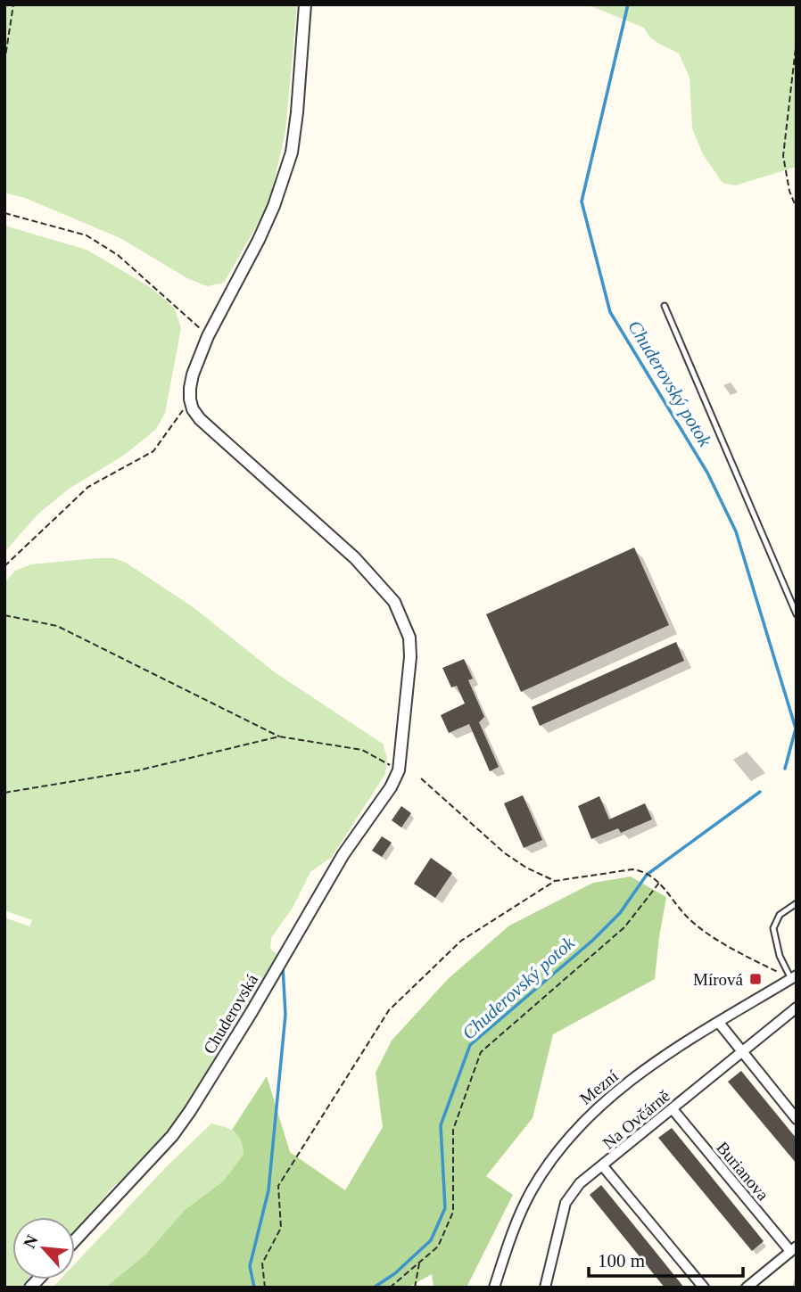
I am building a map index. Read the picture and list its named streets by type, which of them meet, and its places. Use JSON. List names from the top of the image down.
{
  "streets": {
    "street": [
      "Chuderovská",
      "Mezní",
      "Na Ovčárně",
      "Burianova"
    ]
  },
  "crossings": [
    ["Na Ovčárně", "Burianova"]
  ],
  "water": ["Chuderovský potok"],
  "places": {
    "transit": ["Mírová"]
  },
  "scale_bar": "100 m",
  "north": "top left"
}
